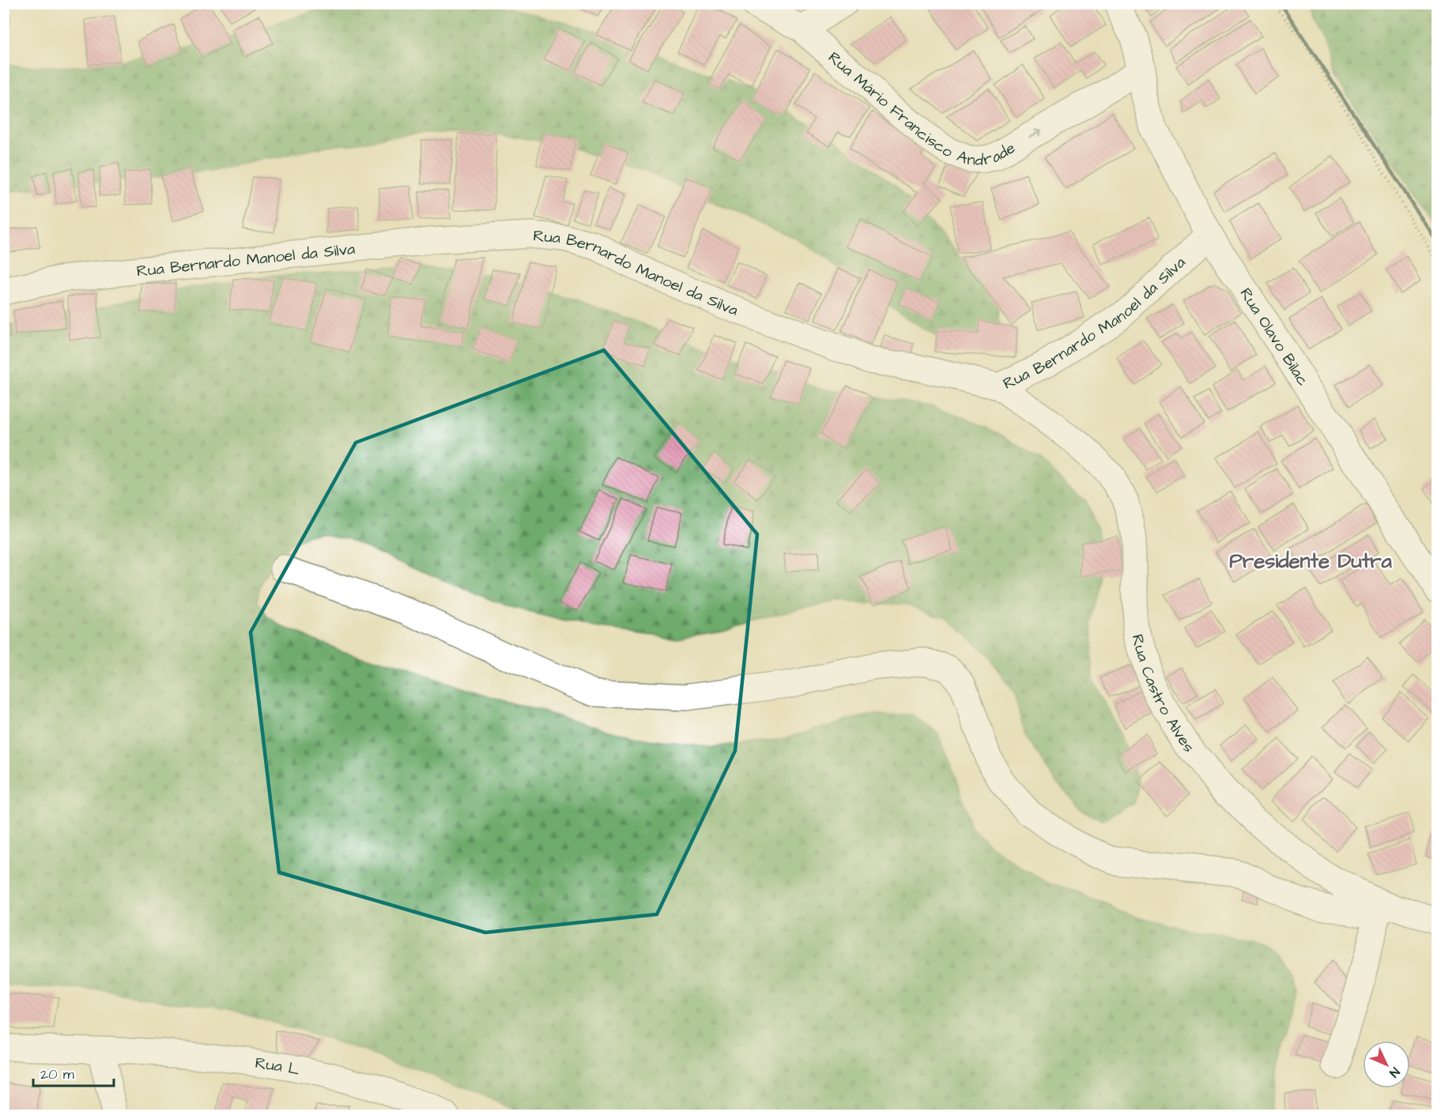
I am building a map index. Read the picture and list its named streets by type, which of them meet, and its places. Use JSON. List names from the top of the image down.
{
  "streets": {
    "street": [
      "Rua Mário Francisco Andrade",
      "Rua Bernardo Manoel da Silva",
      "Rua Olavo Bilac",
      "Rua Castro Alves",
      "Rua L"
    ]
  },
  "crossings": [
    ["Rua Mário Francisco Andrade", "Rua Olavo Bilac"],
    ["Rua Bernardo Manoel da Silva", "Rua Olavo Bilac"],
    ["Rua Bernardo Manoel da Silva", "Rua Castro Alves"]
  ],
  "one_way": ["Rua Mário Francisco Andrade"],
  "districts": ["Presidente Dutra"],
  "scale_bar": "20 m",
  "north": "bottom right"
}
